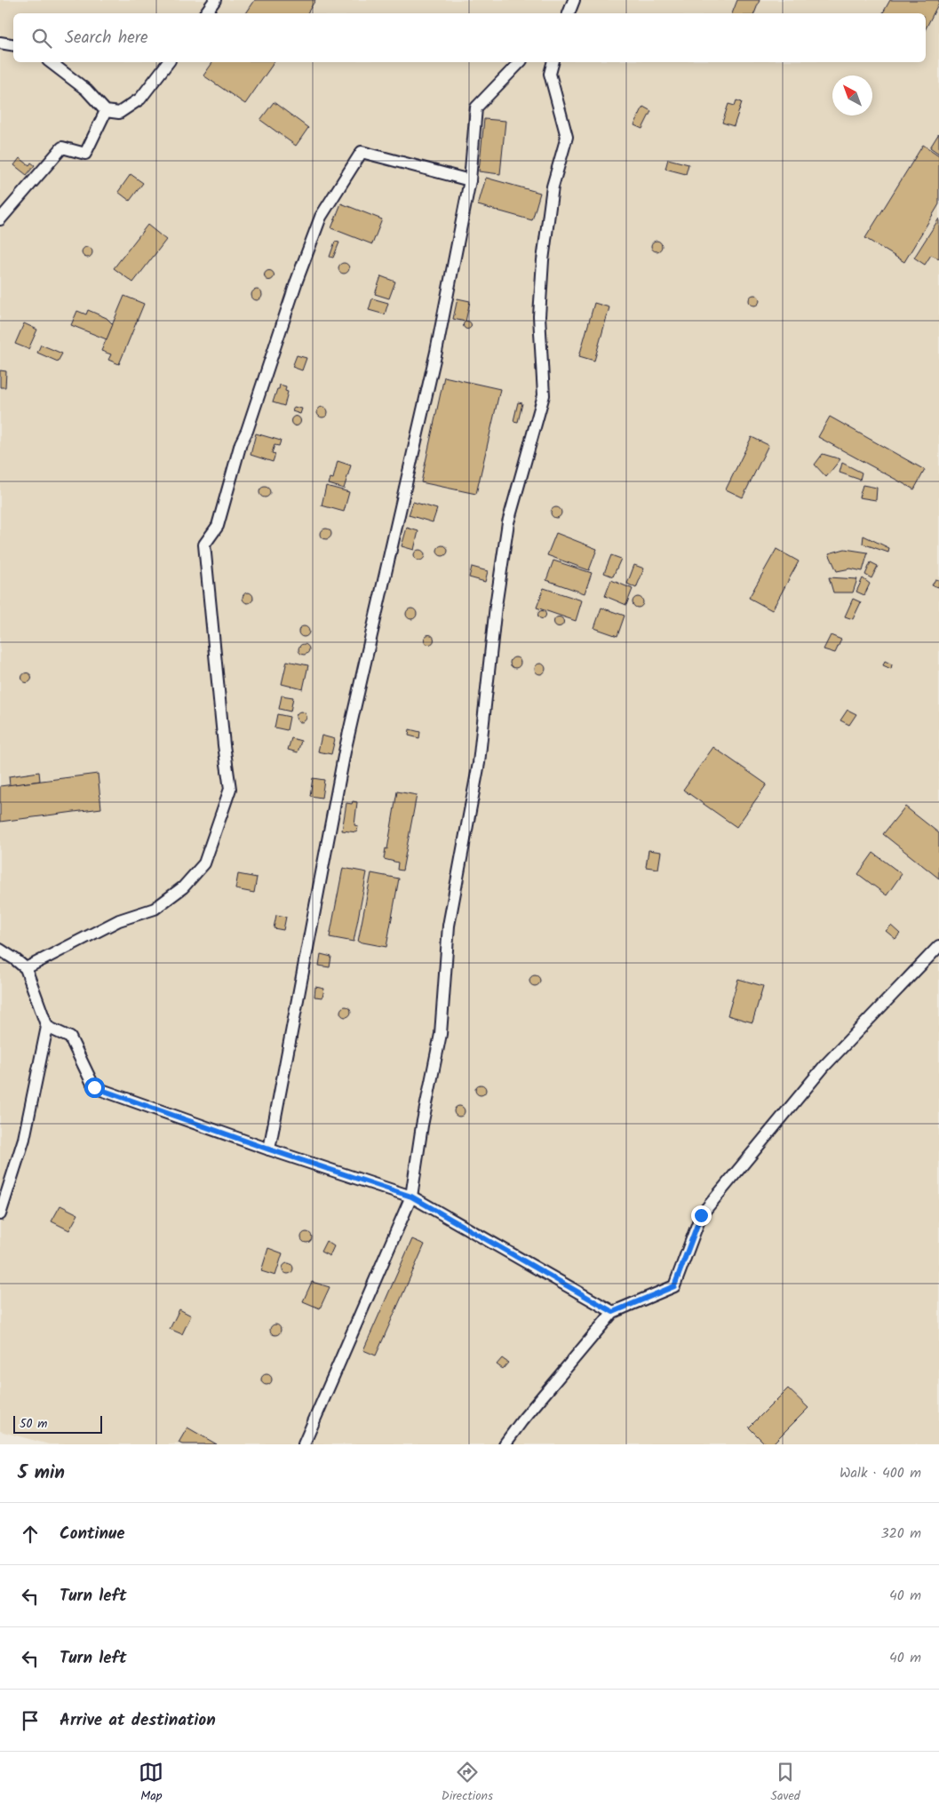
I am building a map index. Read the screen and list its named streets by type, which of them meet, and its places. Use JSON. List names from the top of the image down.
{
  "scale_bar": "50 m",
  "north": "top left",
  "page": {
    "search": "Search here",
    "scale": "50 m",
    "heading": ["5 min", "Walk · 400 m"],
    "list": [
      ["Continue", "320 m"],
      ["Turn left", "40 m"],
      ["Turn left", "40 m"],
      "Arrive at destination"
    ],
    "nav": ["Map", "Directions", "Saved"]
  }
}
